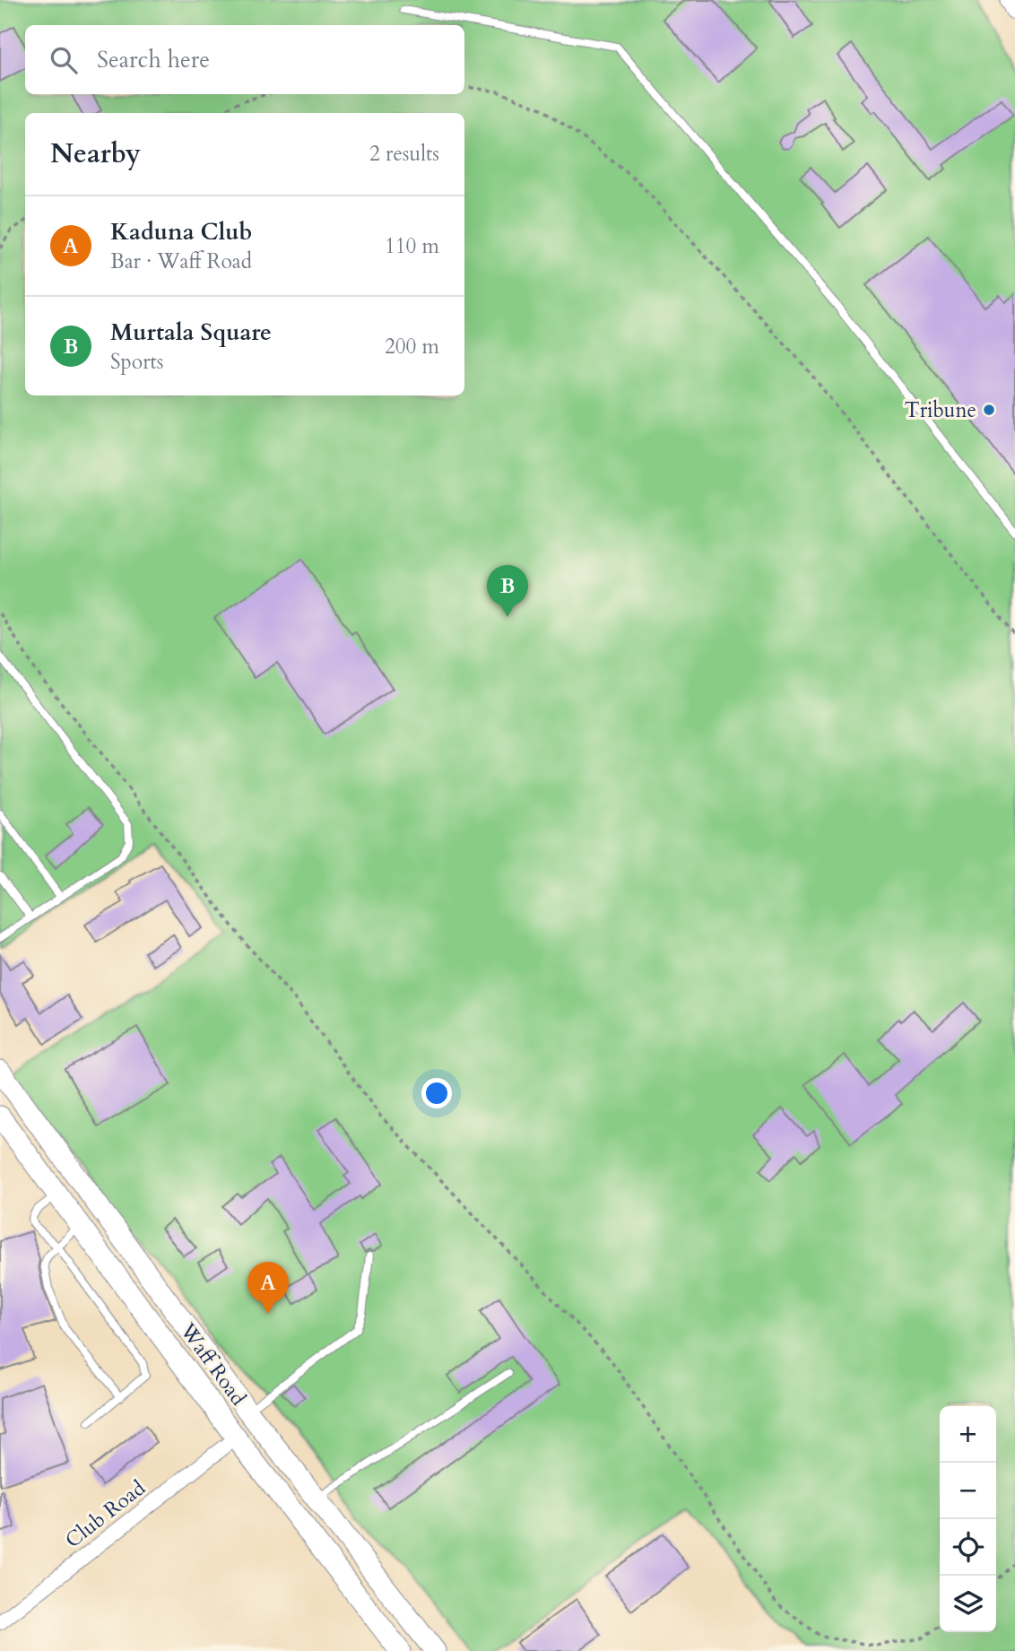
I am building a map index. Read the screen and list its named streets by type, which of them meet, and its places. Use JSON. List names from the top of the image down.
{
  "streets": {
    "street": ["Waff Road", "Club Road"]
  },
  "crossings": [
    ["Waff Road", "Club Road"]
  ],
  "places": ["Tribune"],
  "page": {
    "search": "Search here",
    "heading": ["Nearby", "2 results"],
    "list": [
      {
        "mark": "A",
        "name": "Kaduna Club",
        "note": "Bar · Waff Road",
        "value": "110 m"
      },
      {
        "mark": "B",
        "name": "Murtala Square",
        "note": "Sports",
        "value": "200 m"
      }
    ],
    "pins": ["B", "A"],
    "map_buttons": ["+", "−"]
  }
}
